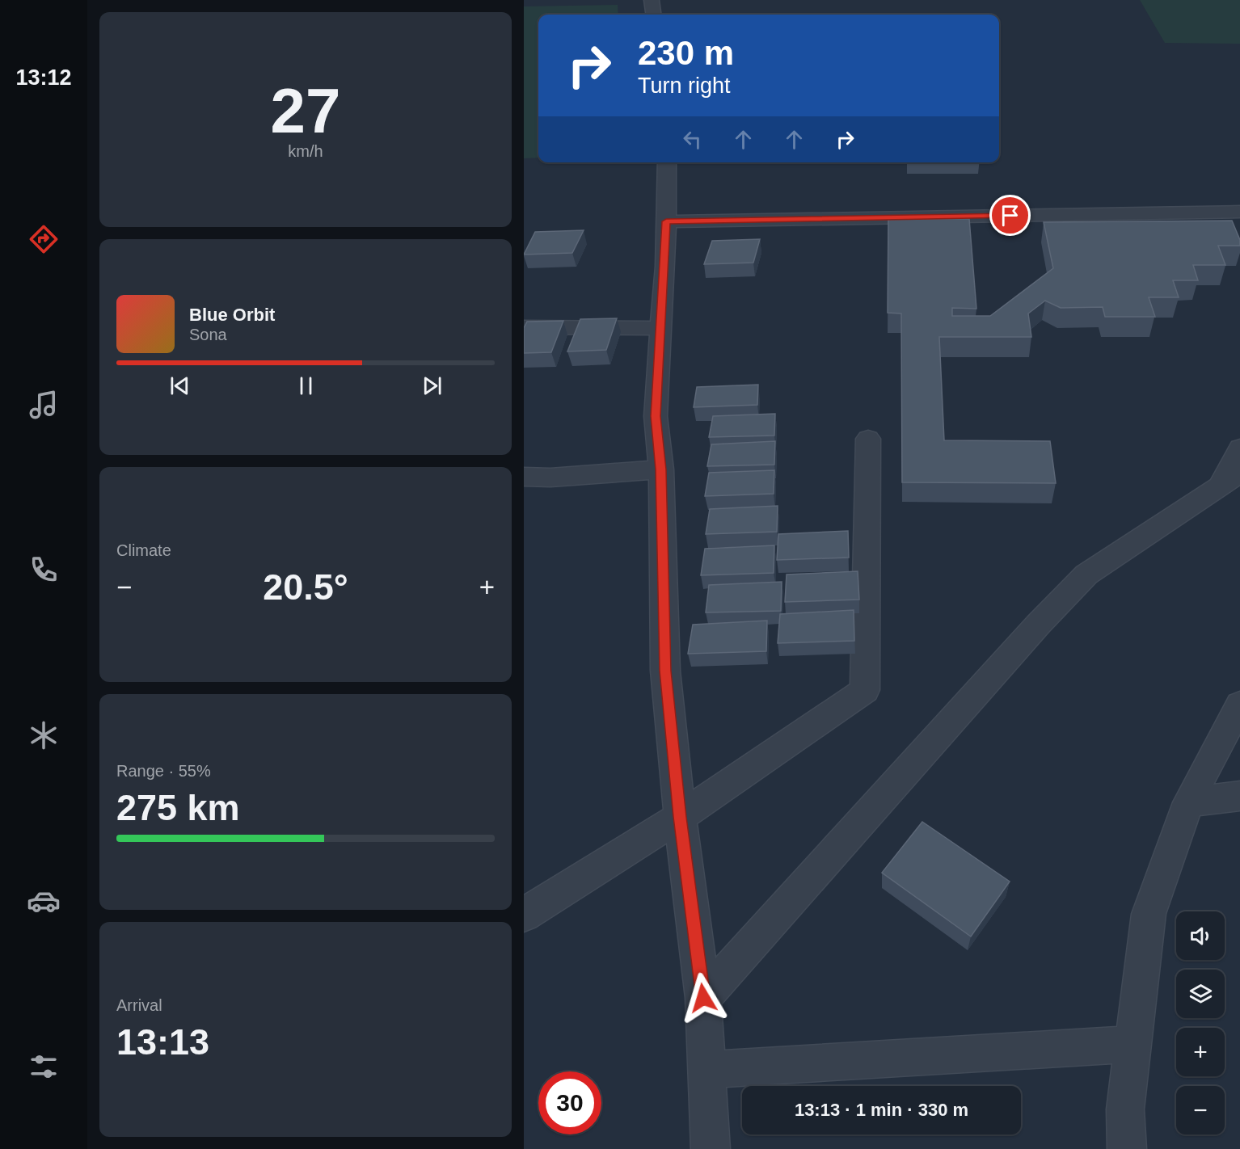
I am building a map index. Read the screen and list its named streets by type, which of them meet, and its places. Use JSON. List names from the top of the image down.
{
  "page": {
    "tabs": "13:12",
    "tile": [
      ["27", "km/h"],
      "Climate",
      ["Range · 55%", "275 km"],
      ["Arrival", "13:13"]
    ],
    "turn": ["230 m", "Turn right"],
    "song": ["Blue Orbit", "Sona"],
    "heat": ["−", "20.5°", "+"],
    "map_buttons": ["+", "−"],
    "limit": "30",
    "trip": "13:13 · 1 min · 330 m"
  }
}
